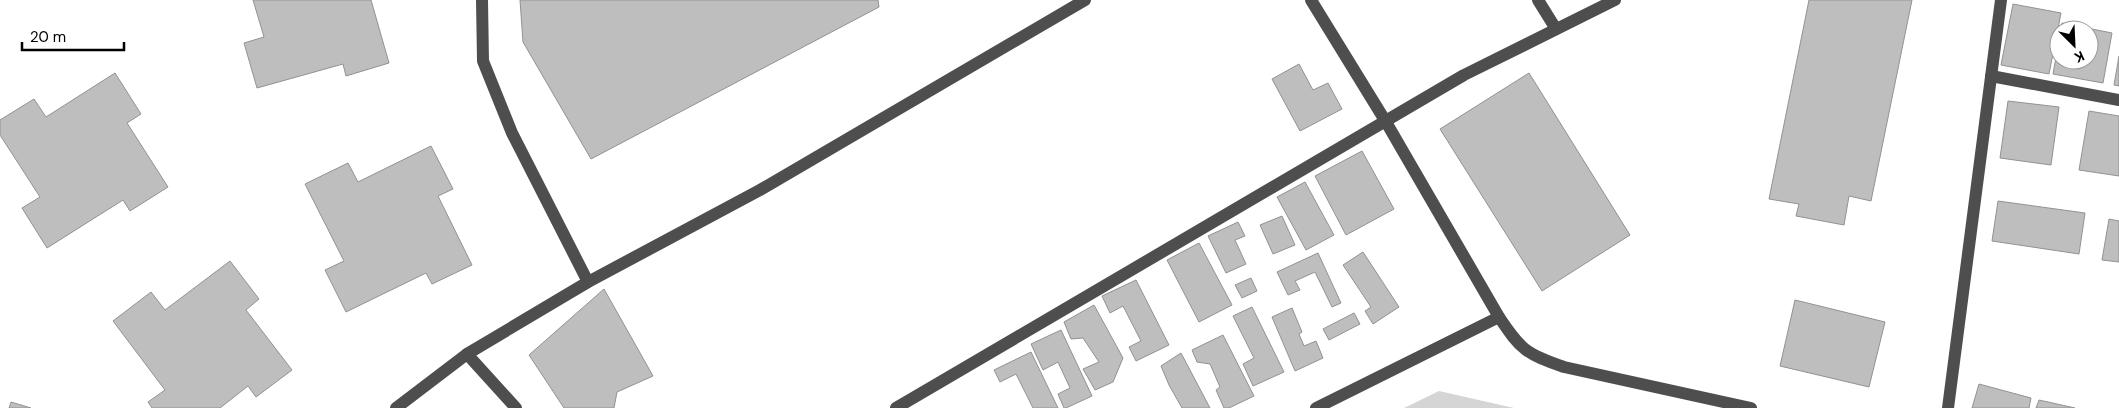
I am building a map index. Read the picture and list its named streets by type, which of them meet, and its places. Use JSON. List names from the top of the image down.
{
  "scale_bar": "20 m",
  "north": "bottom right"
}
